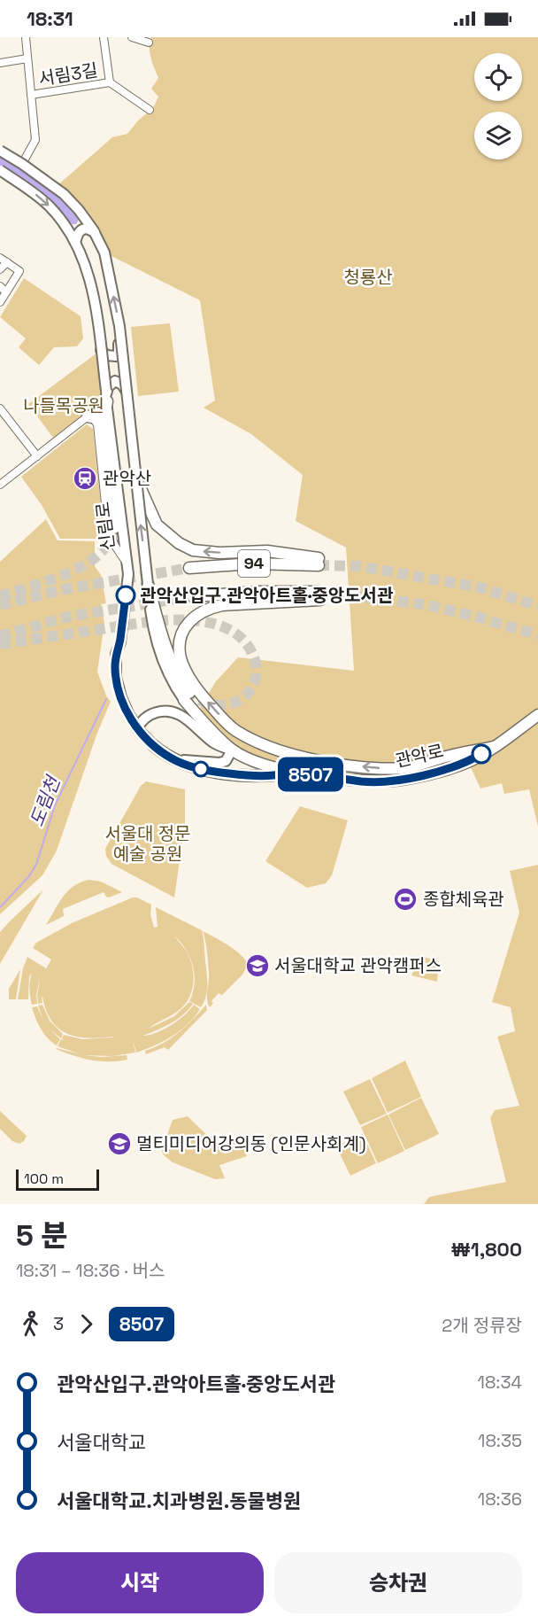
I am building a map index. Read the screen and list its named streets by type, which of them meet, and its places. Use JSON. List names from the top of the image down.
{
  "streets": {
    "main road": ["신림로", "94", "관악로"],
    "street": ["서림3길"]
  },
  "crossings": [
    ["서림3길", "신림로"],
    ["신림로", "94"],
    ["신림로", "관악로"],
    ["94", "관악로"]
  ],
  "water": ["도림천"],
  "parks": ["청룡산", "나들목공원", "서울대 정문 예술 공원"],
  "places": {
    "station": ["관악산"],
    "other": ["관악산입구.관악아트홀·중앙도서관"],
    "sports": ["종합체육관"],
    "school or university": ["서울대학교 관악캠퍼스", "멀티미디어강의동 (인문사회계)"]
  },
  "lines": ["bus line 8507"],
  "scale_bar": "100 m",
  "page": {
    "status": "18:31",
    "on_map": "8507",
    "scale": "100 m",
    "heading": ["5 분", "18:31 – 18:36 · 버스", "₩1,800"],
    "legs": ["3", "8507", "2개 정류장"],
    "list": [
      {
        "name": "관악산입구.관악아트홀·중앙도서관",
        "value": "18:34"
      },
      {
        "name": "서울대학교",
        "value": "18:35"
      },
      {
        "name": "서울대학교.치과병원.동물병원",
        "value": "18:36"
      }
    ],
    "buttons": ["시작", "승차권"]
  }
}
